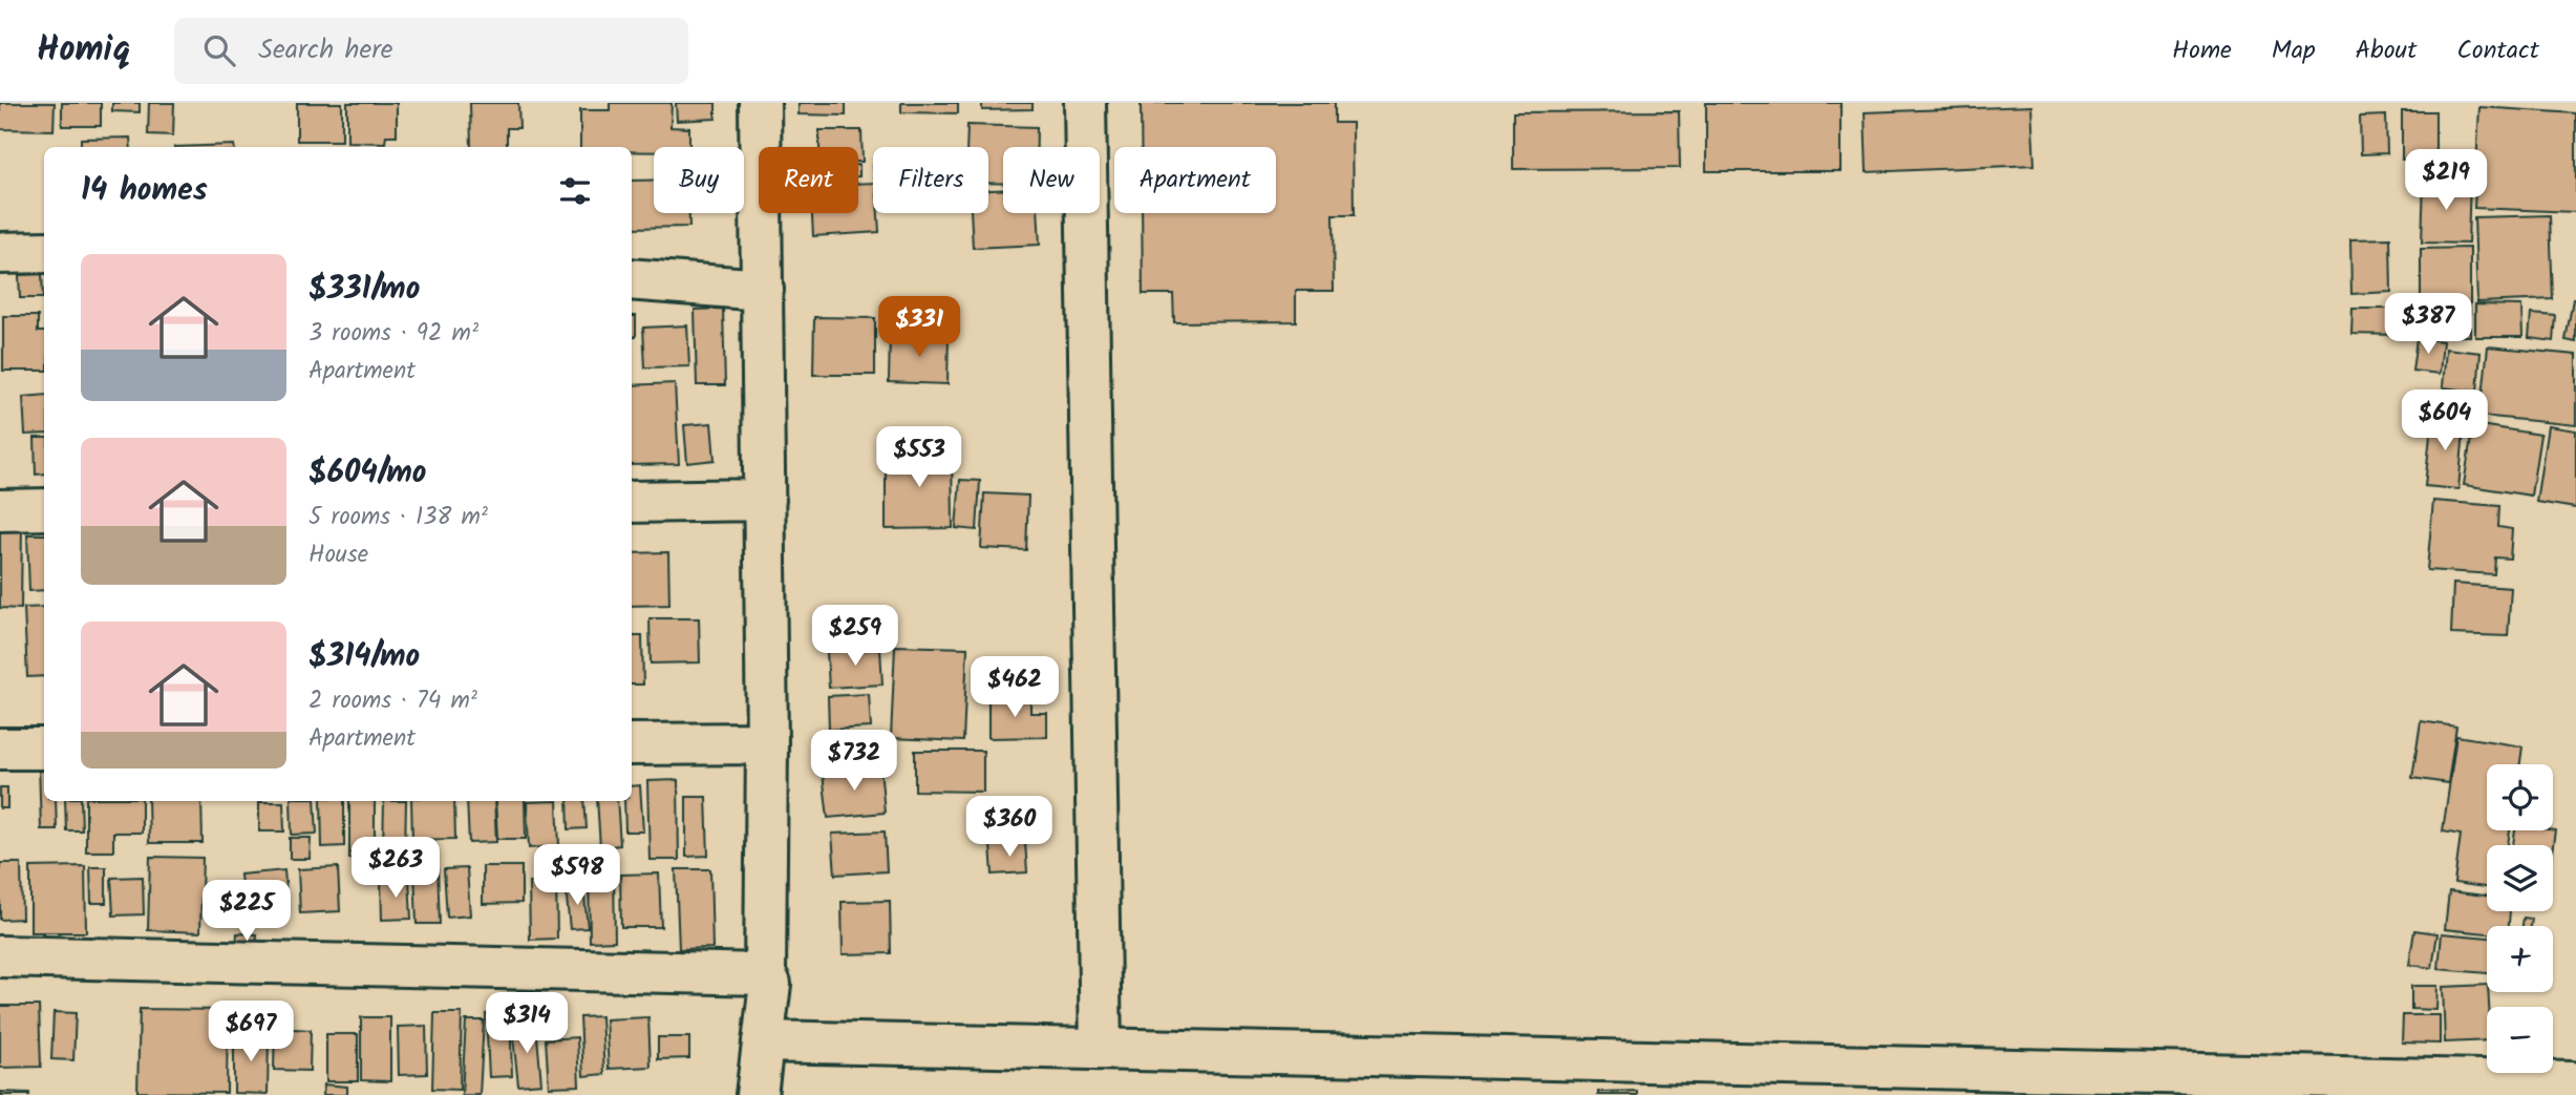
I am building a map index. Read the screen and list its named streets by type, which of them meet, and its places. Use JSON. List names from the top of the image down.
{
  "page": {
    "header": "Homiq",
    "search": "Search here",
    "nav": [
      "Home",
      "Map",
      "About",
      "Contact"
    ],
    "chip": [
      "Buy",
      "Rent",
      "Filters",
      "New",
      "Apartment"
    ],
    "heading": "14 homes",
    "price": [
      "$219",
      "$387",
      "$331",
      "$604",
      "$553",
      "$259",
      "$462",
      "$732",
      "$360",
      "$263",
      "$598",
      "$225",
      "$314",
      "$697"
    ],
    "list": [
      {
        "name": "$331/mo",
        "note": "3 rooms · 92 m² · Apartment"
      },
      {
        "name": "$604/mo",
        "note": "5 rooms · 138 m² · House"
      },
      {
        "name": "$314/mo",
        "note": "2 rooms · 74 m² · Apartment"
      }
    ],
    "map_buttons": ["+", "−"]
  }
}
